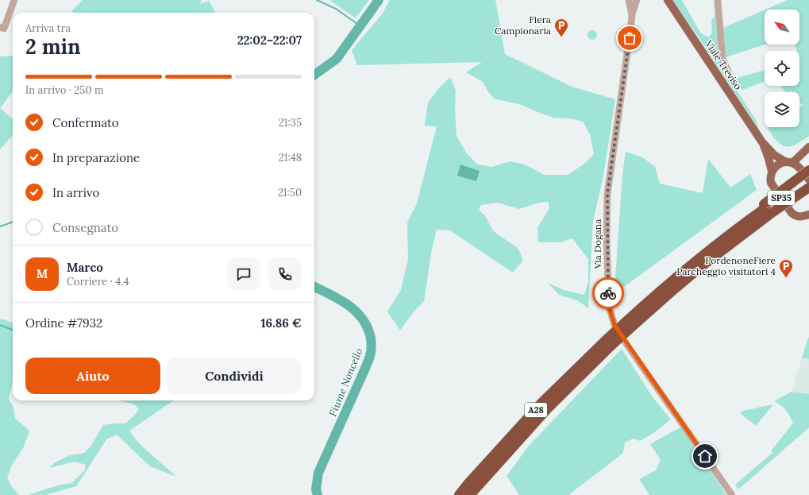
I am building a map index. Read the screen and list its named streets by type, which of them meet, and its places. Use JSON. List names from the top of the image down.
{
  "streets": {
    "highway": ["A28"],
    "main road": ["Viale Treviso", "SP35"],
    "street": ["Via Dogana"]
  },
  "water": ["Fiume Noncello"],
  "places": {
    "parking": ["Fiera Campionaria", "PordenoneFiere Parcheggio visitatori 4"]
  },
  "north": "top left",
  "page": {
    "heading": ["2 min", "Arriva tra", "22:02–22:07"],
    "panel": [
      "Marco",
      "Corriere · 4.4",
      "Ordine #7932",
      "16.86 €"
    ],
    "bar": "In arrivo · 250 m",
    "list": [
      ["Confermato", "21:35"],
      ["In preparazione", "21:48"],
      ["In arrivo", "21:50"],
      "Consegnato"
    ],
    "round": "M",
    "buttons": ["Aiuto", "Condividi"]
  }
}
